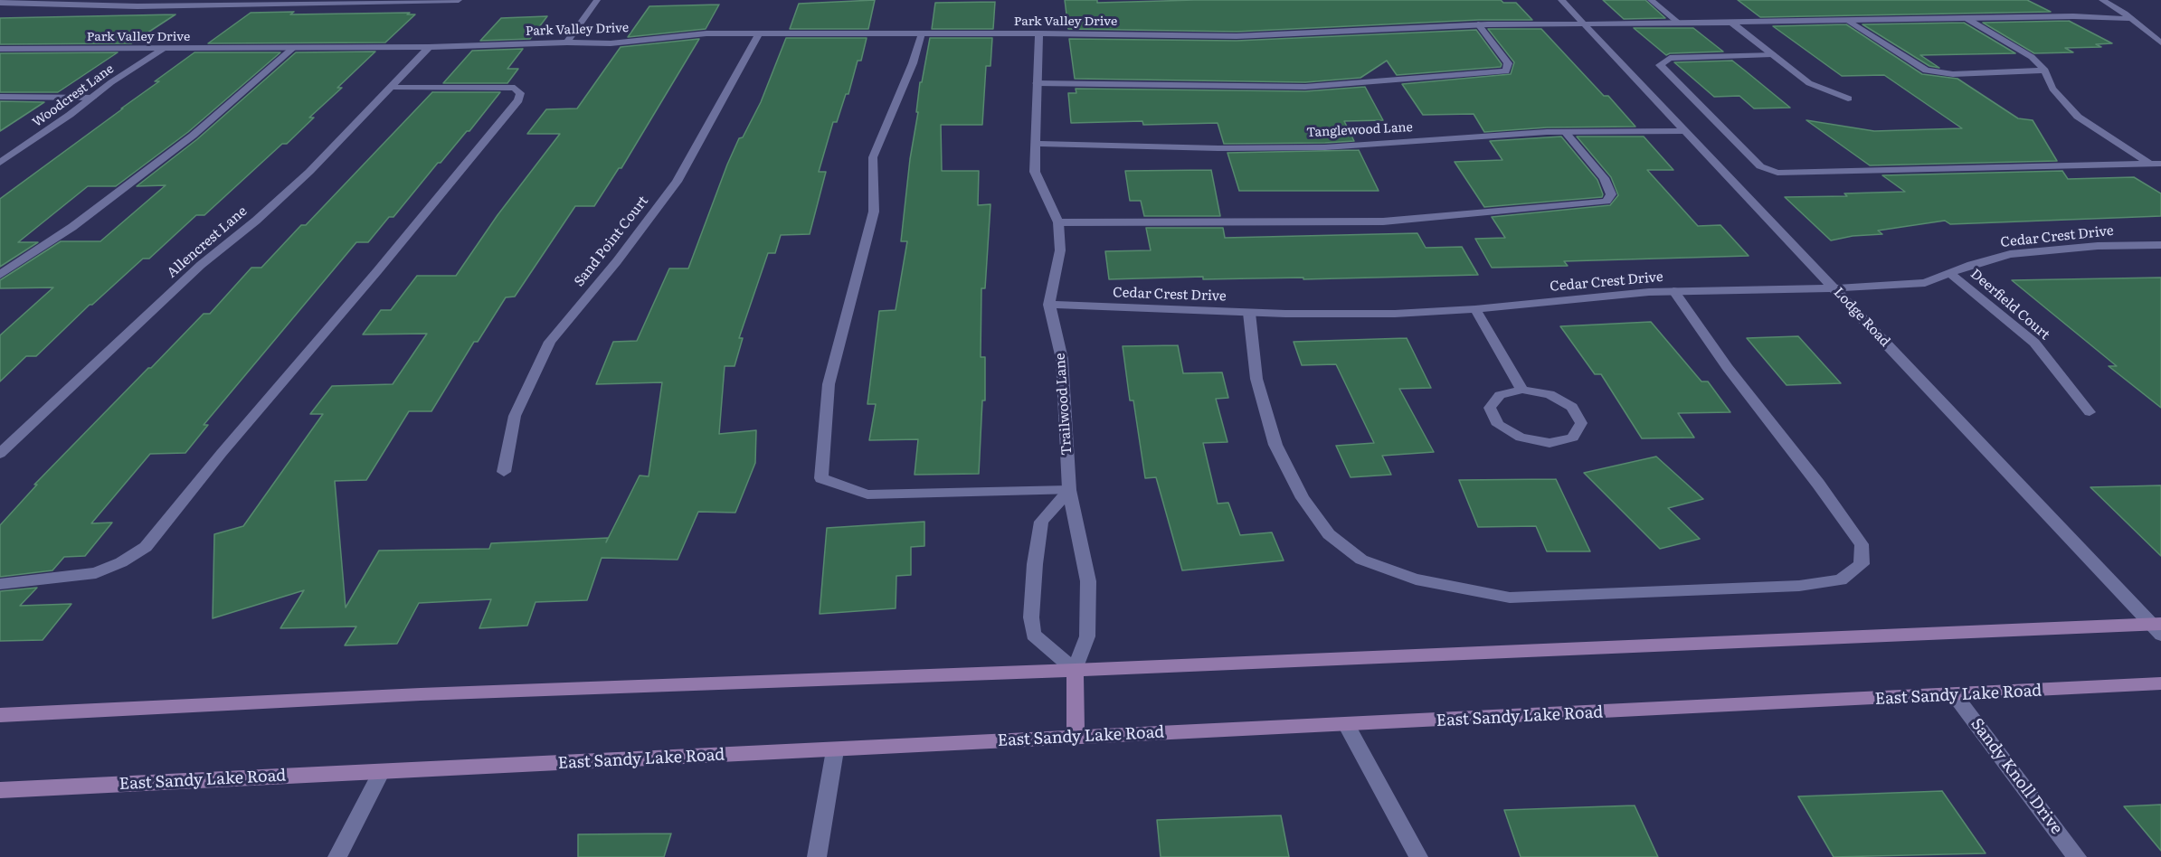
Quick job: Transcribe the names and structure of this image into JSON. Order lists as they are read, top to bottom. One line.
{"streets":{"main road":["East Sandy Lake Road"],"street":["Park Valley Drive","Woodcrest Lane","Tanglewood Lane","Cedar Crest Drive","Sand Point Court","Allencrest Lane","Deerfield Court","Lodge Road","Trailwood Lane","Sandy Knoll Drive"]},"crossings":[["Park Valley Drive","Woodcrest Lane"],["Park Valley Drive","Sand Point Court"],["Park Valley Drive","Allencrest Lane"],["Park Valley Drive","Lodge Road"],["Park Valley Drive","Trailwood Lane"],["Tanglewood Lane","Lodge Road"],["Tanglewood Lane","Trailwood Lane"],["Cedar Crest Drive","Deerfield Court"],["Cedar Crest Drive","Lodge Road"],["Cedar Crest Drive","Trailwood Lane"],["East Sandy Lake Road","Sandy Knoll Drive"]]}
